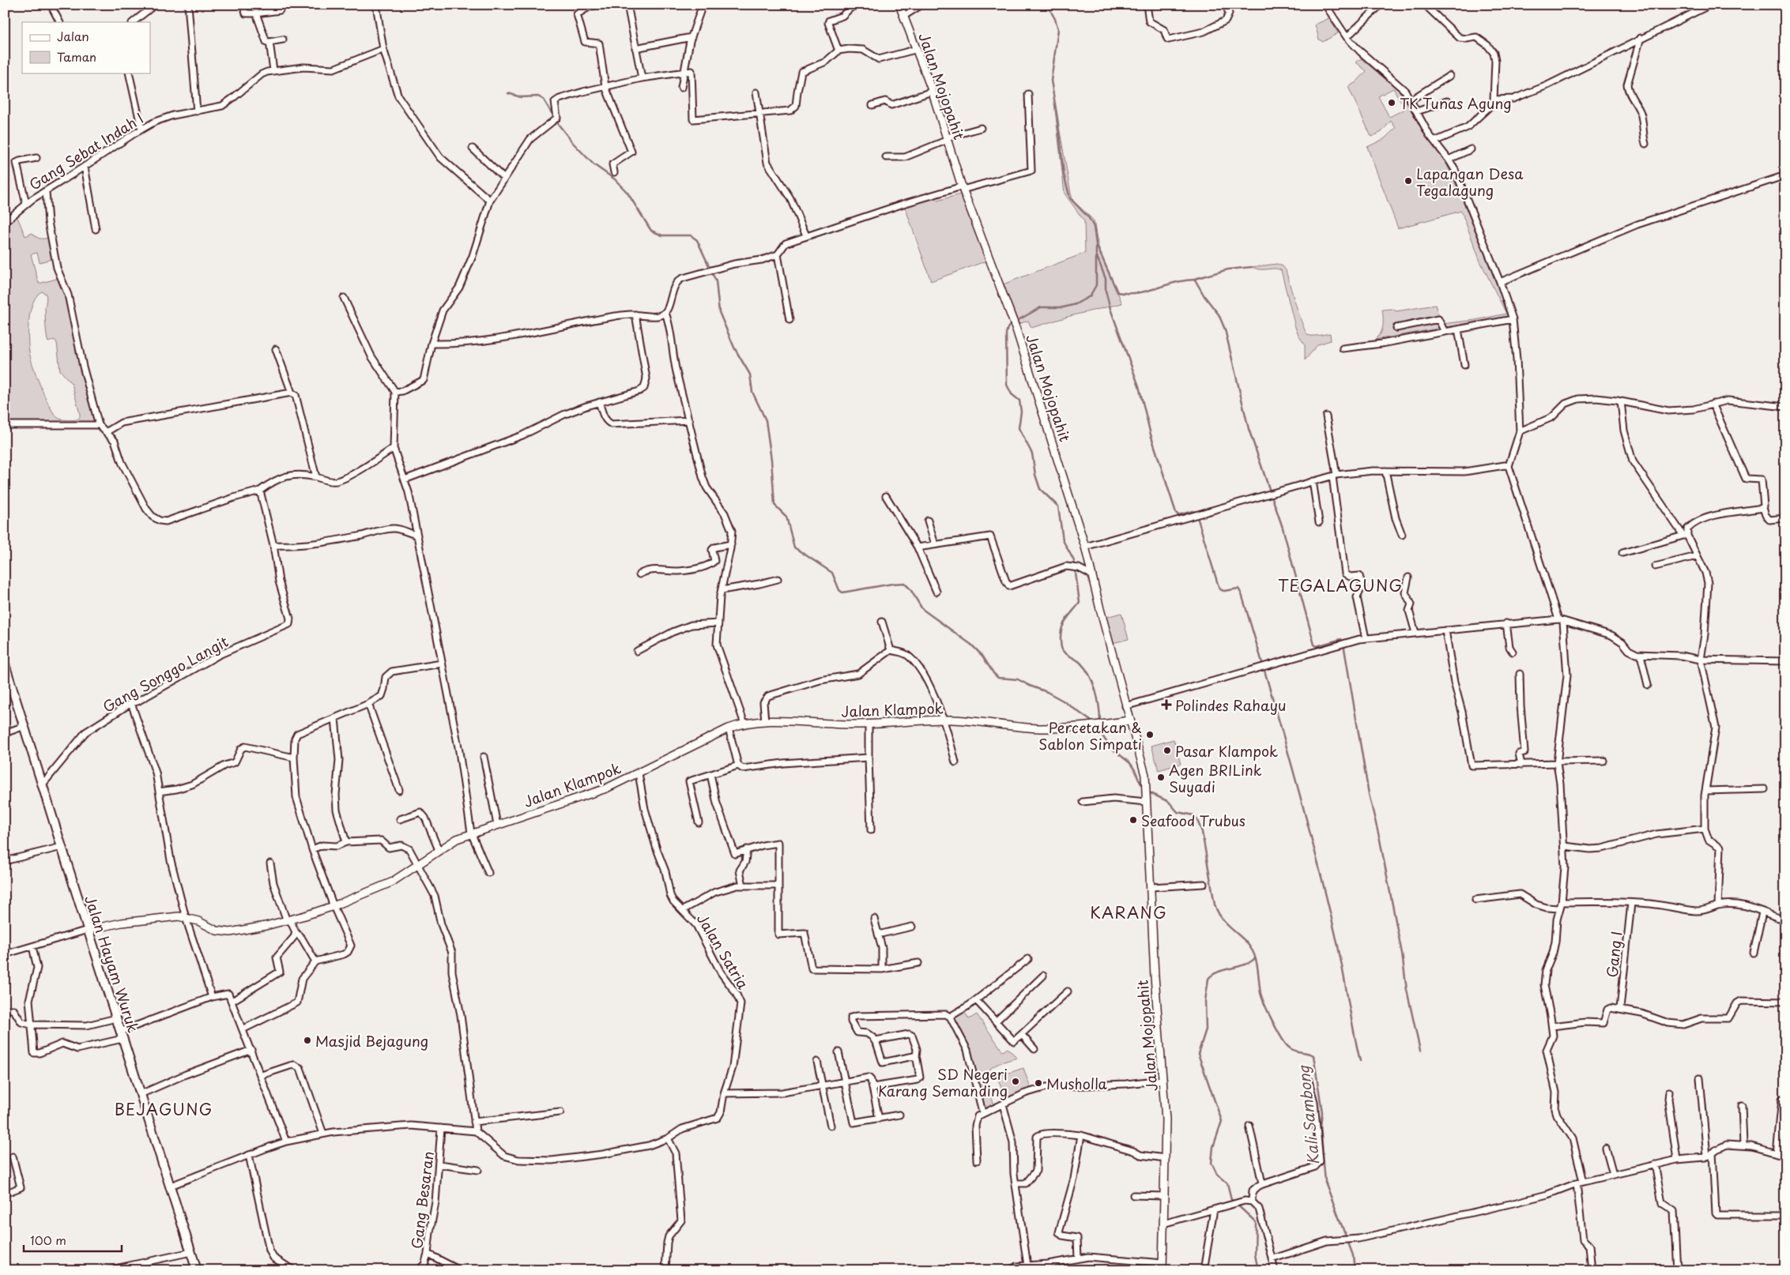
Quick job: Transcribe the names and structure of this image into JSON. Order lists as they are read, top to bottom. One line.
{"streets":{"main road":["Jalan Hayam Wuruk"],"street":["Jalan Mojopahit","Gang Sebat Indah I","Gang Songgo Langit","Jalan Klampok","Jalan Satria","Gang I","Gang Besaran"]},"crossings":[["Jalan Mojopahit","Jalan Klampok"],["Gang Songgo Langit","Jalan Hayam Wuruk"],["Jalan Klampok","Jalan Satria"],["Jalan Klampok","Jalan Hayam Wuruk"]],"districts":["TEGALAGUNG","KARANG","BEJAGUNG"],"water":["Kali Sambong"],"places":{"other":["TK Tunas Agung","Lapangan Desa Tegalagung","Percetakan & Sablon Simpati","Pasar Klampok","Agen BRILink Suyadi","Seafood Trubus","Masjid Bejagung","SD Negeri Karang Semanding","Musholla"],"health":["Polindes Rahayu"]},"legend":["Jalan","Taman"],"scale_bar":"100 m"}
